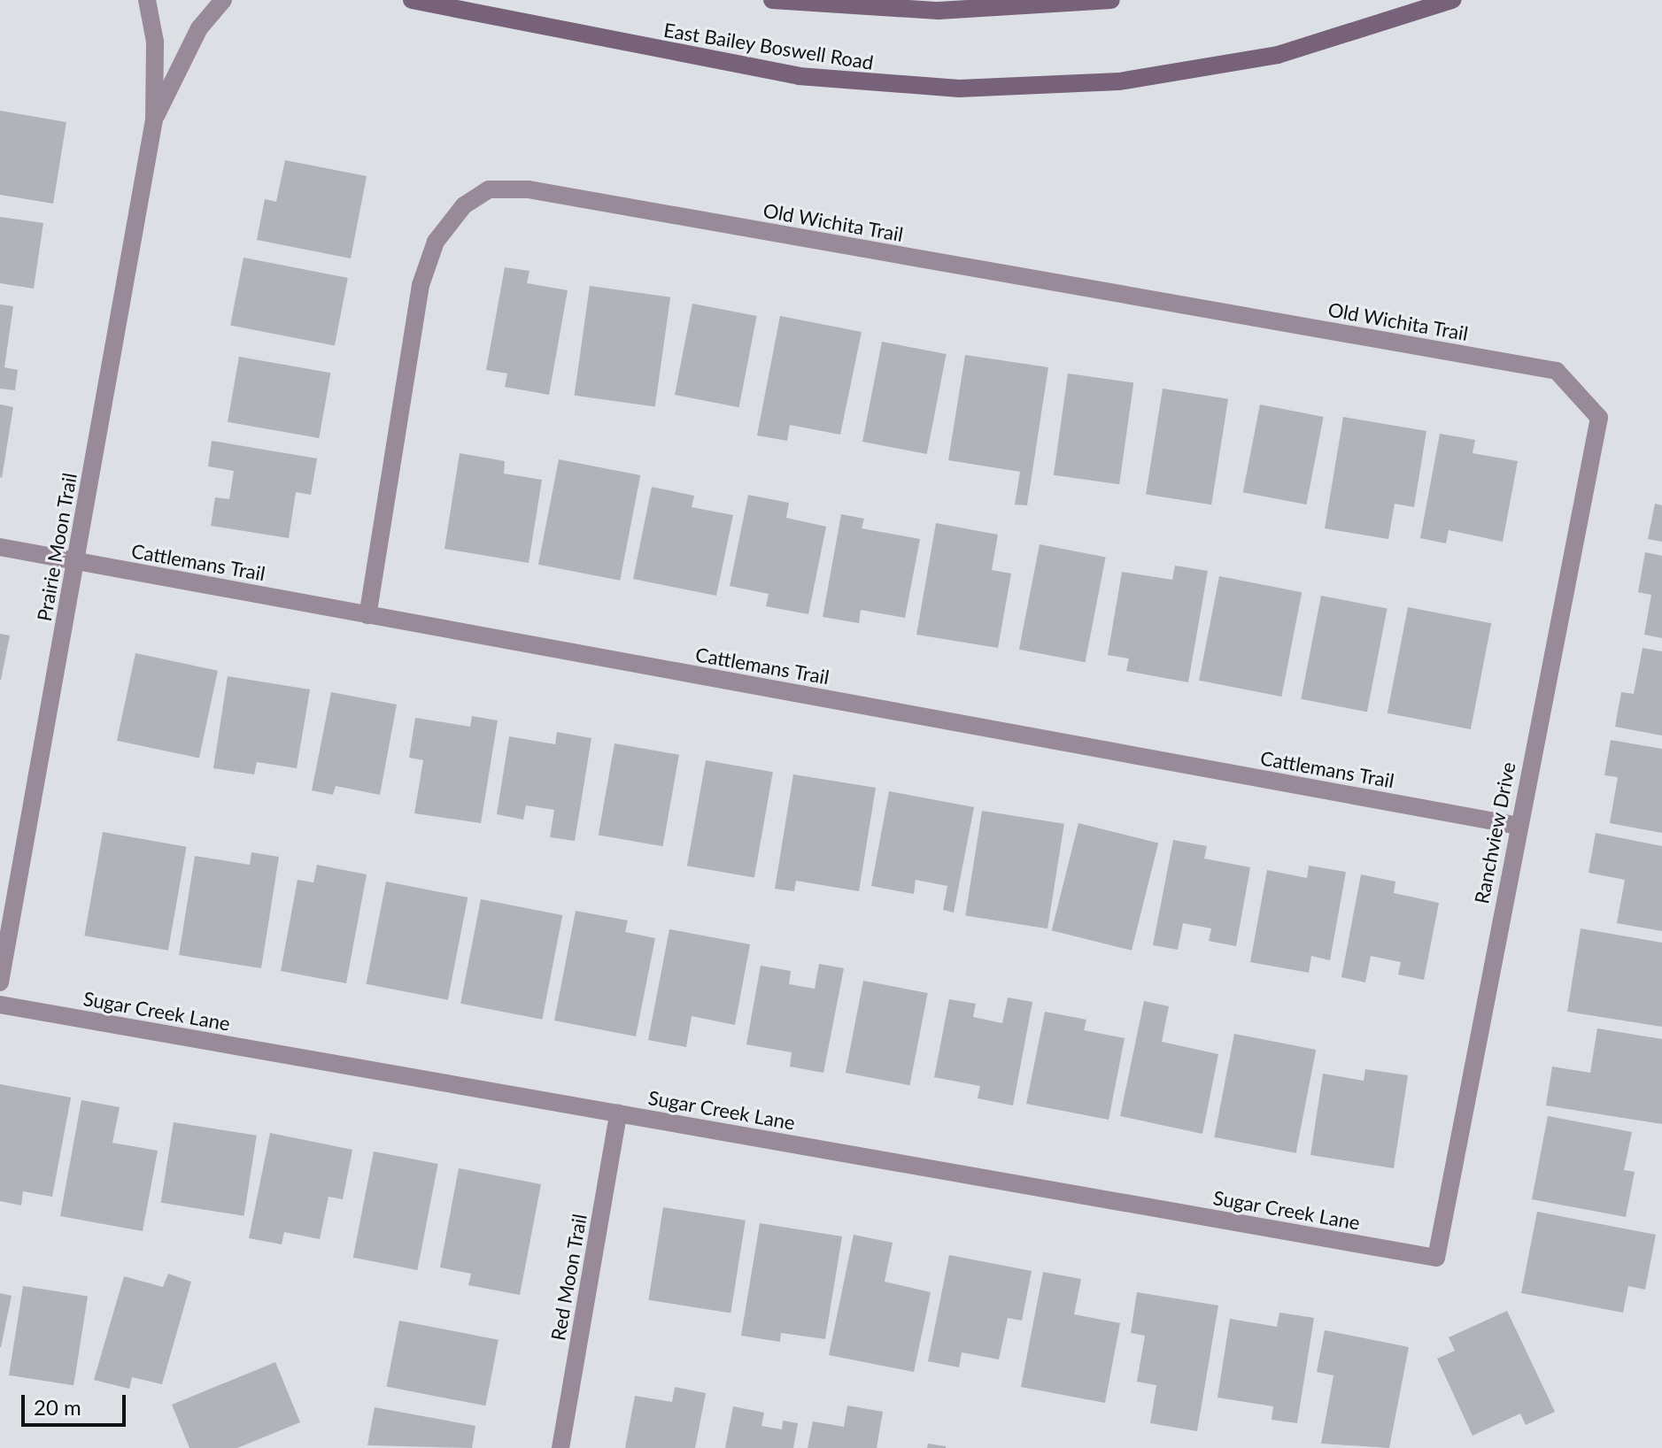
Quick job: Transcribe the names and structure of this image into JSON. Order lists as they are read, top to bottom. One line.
{"streets":{"main road":["East Bailey Boswell Road"],"street":["Old Wichita Trail","Prairie Moon Trail","Cattlemans Trail","Ranchview Drive","Sugar Creek Lane","Red Moon Trail"]},"crossings":[["Old Wichita Trail","Cattlemans Trail"],["Old Wichita Trail","Ranchview Drive"],["Prairie Moon Trail","Cattlemans Trail"],["Cattlemans Trail","Ranchview Drive"],["Ranchview Drive","Sugar Creek Lane"],["Sugar Creek Lane","Red Moon Trail"]],"scale_bar":"20 m"}
